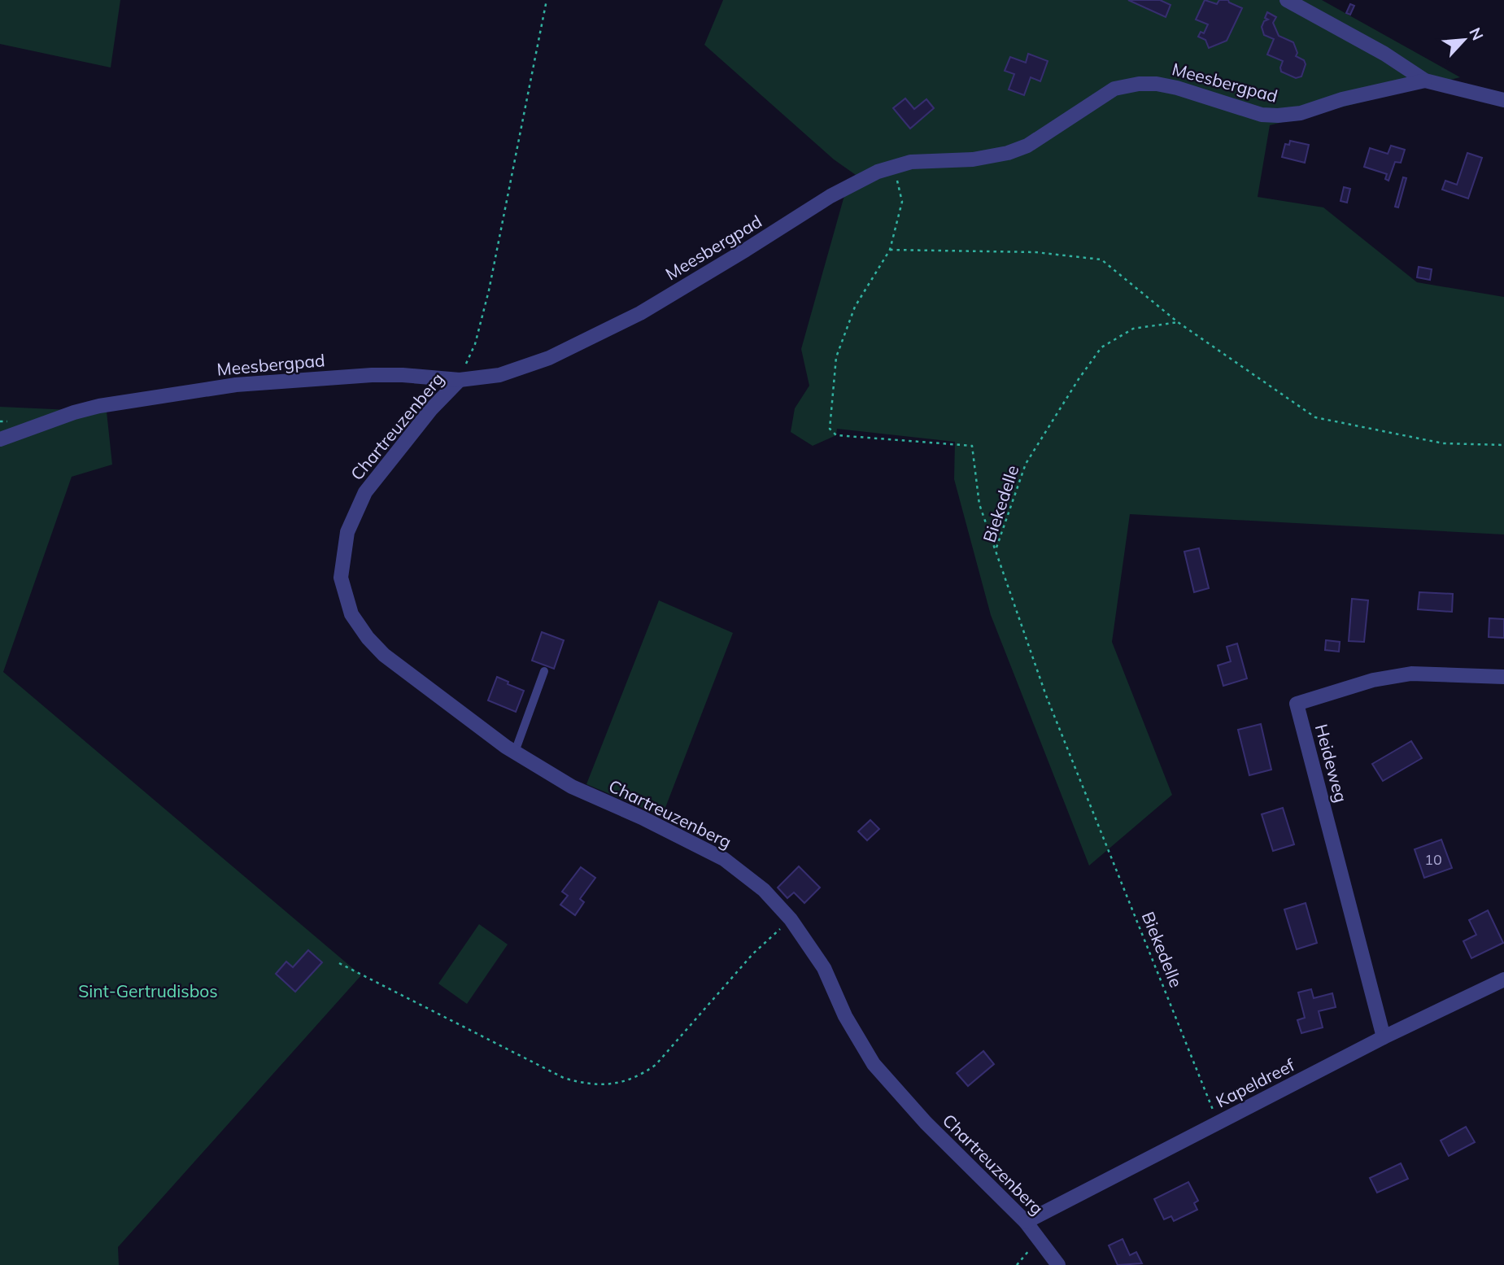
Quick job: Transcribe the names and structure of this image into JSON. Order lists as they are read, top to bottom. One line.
{"streets":{"street":["Meesbergpad","Chartreuzenberg","Heideweg","Kapeldreef"],"path":["Biekedelle"]},"crossings":[["Meesbergpad","Chartreuzenberg"],["Chartreuzenberg","Kapeldreef"],["Biekedelle","Kapeldreef"],["Heideweg","Kapeldreef"]],"parks":["Sint-Gertrudisbos"],"house_numbers":["10"],"north":"top right"}
